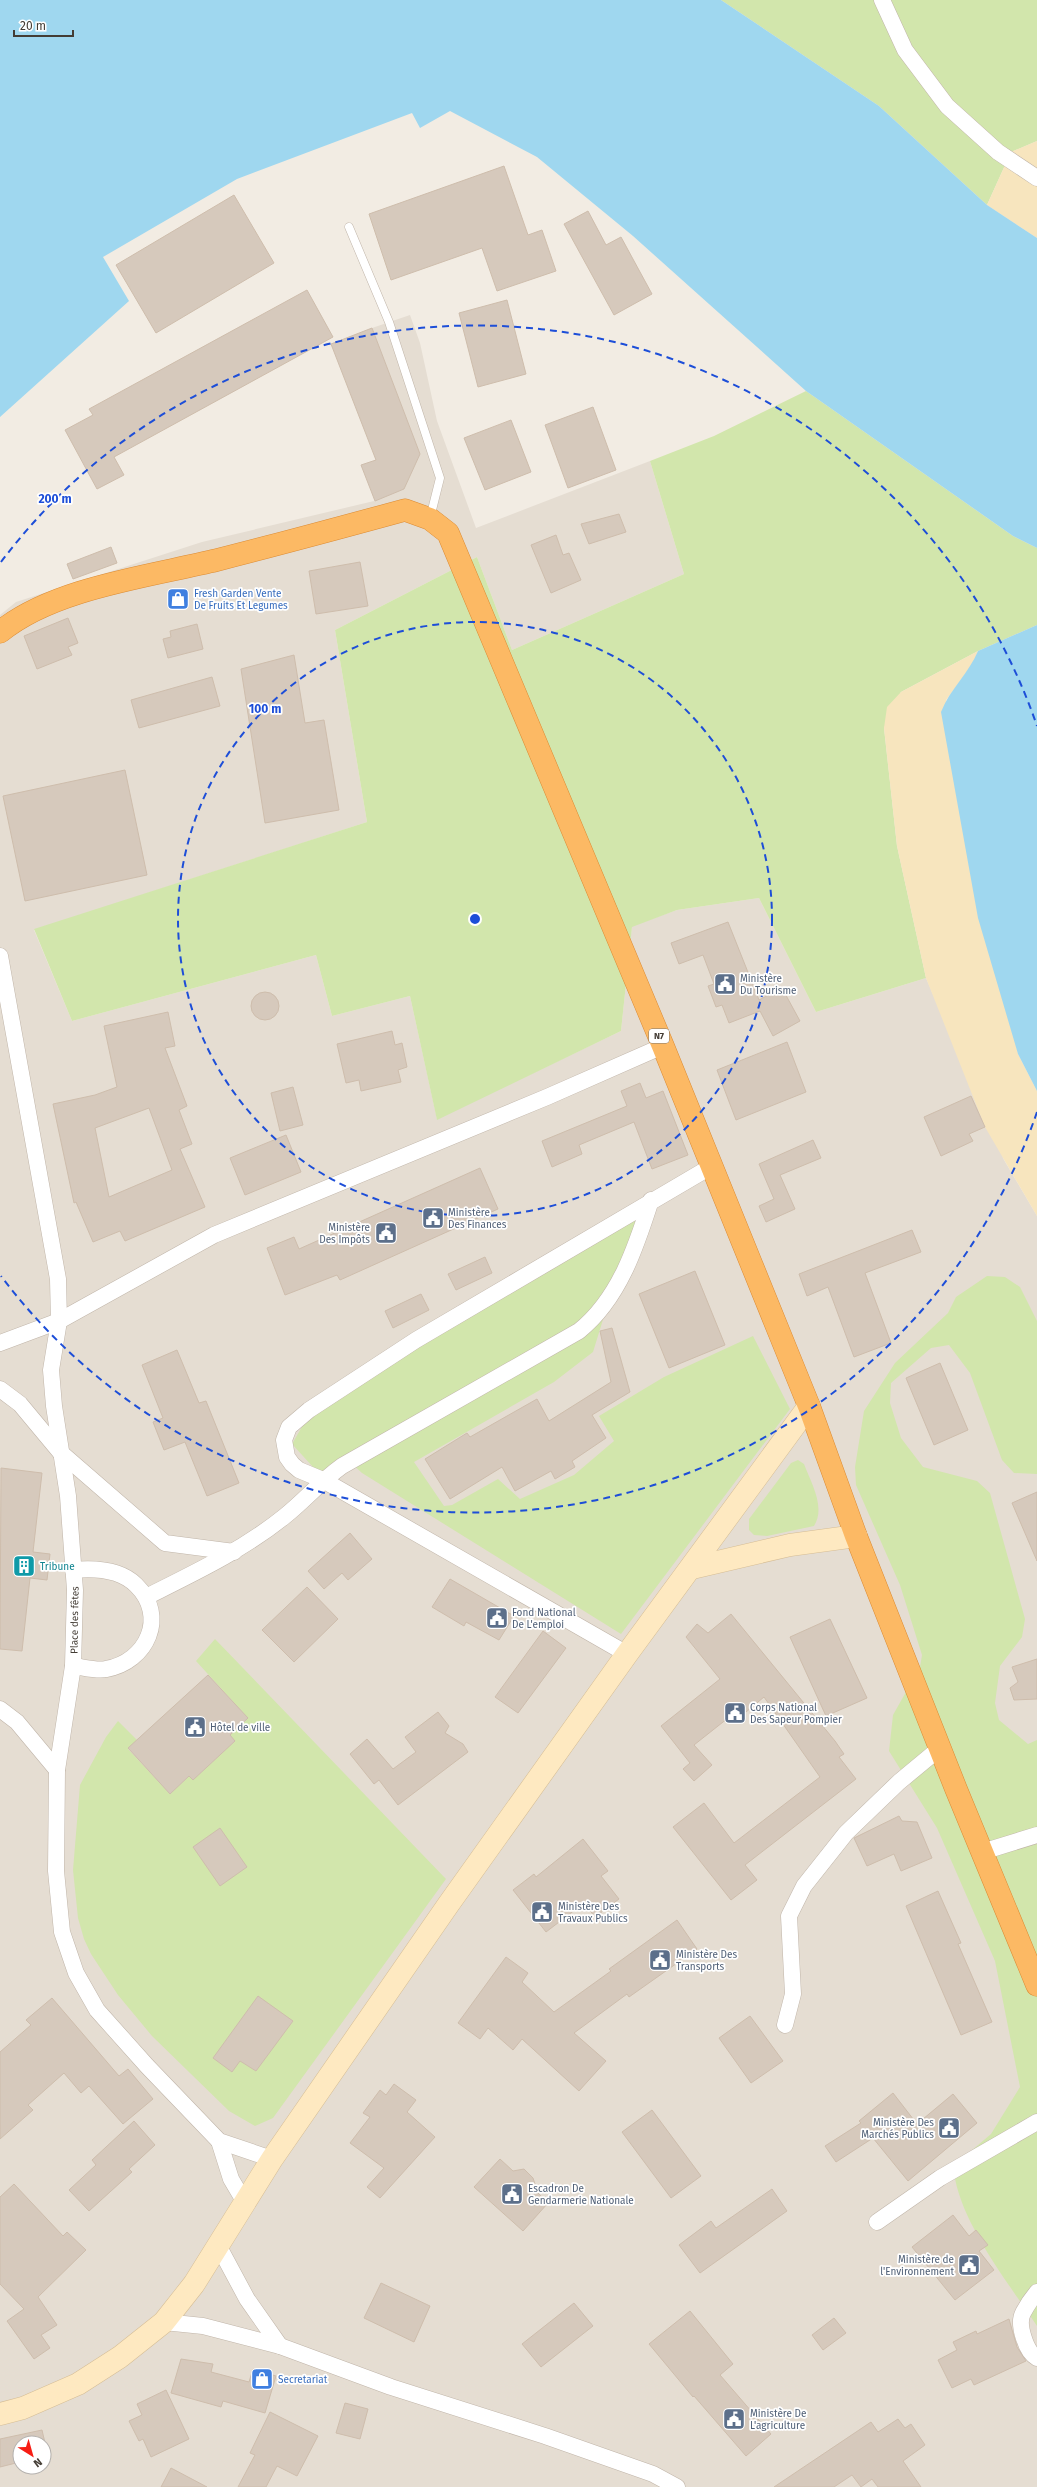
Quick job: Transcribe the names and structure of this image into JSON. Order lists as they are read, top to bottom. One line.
{"streets":{"highway":["N7"],"street":["Place des fêtes"]},"places":{"shop":["Fresh Garden Vente De Fruits Et Legumes","Secretariat"],"public building":["Ministère Du Tourisme","Ministère Des Finances","Ministère Des Impôts","Fond National De L'emploi","Corps National Des Sapeur Pompier","Hôtel de ville","Ministère Des Travaux Publics","Ministère Des Transports","Ministère Des Marchés Publics","Escadron De Gendarmerie Nationale","Ministère de l'Environnement","Ministère De L'agriculture"],"building":["Tribune"]},"scale_bar":"20 m","north":"bottom right","rings":["200 m","100 m"]}
